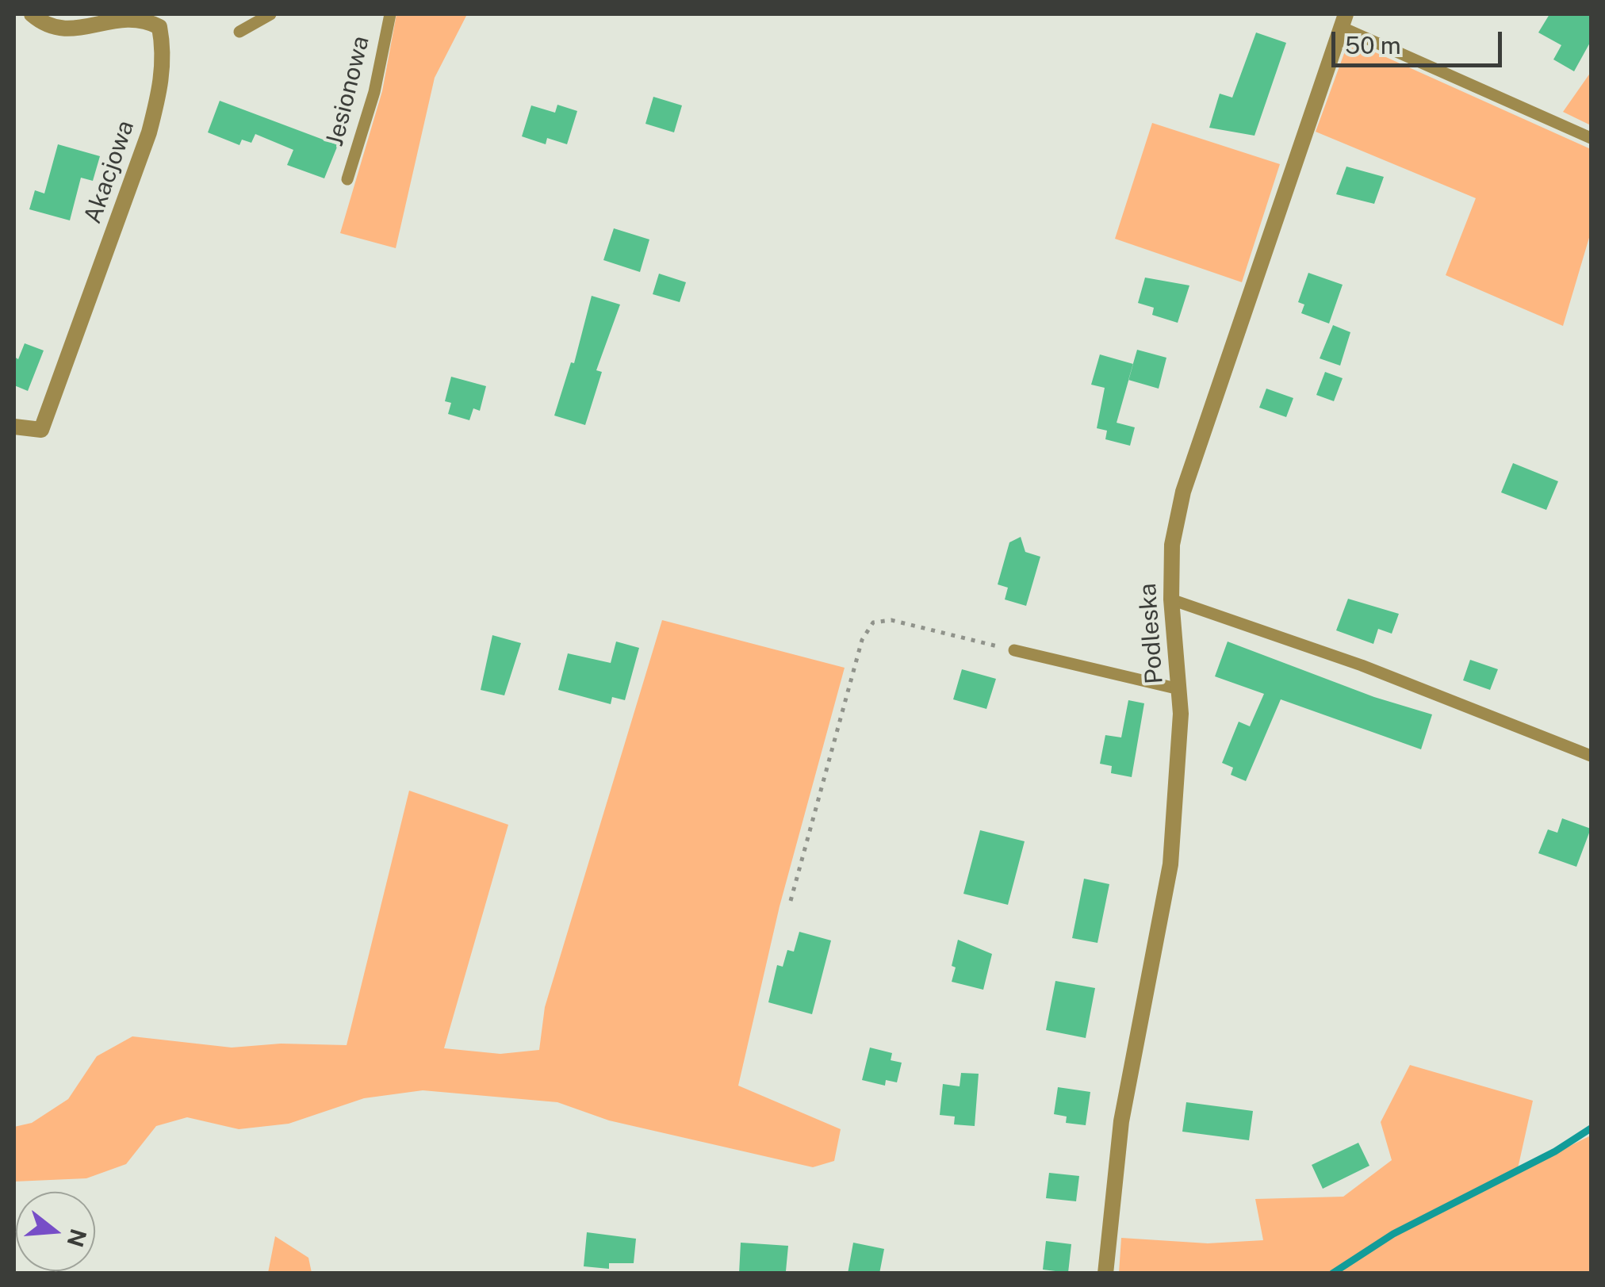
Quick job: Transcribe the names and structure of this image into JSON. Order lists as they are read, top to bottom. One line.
{"streets":{"street":["Akacjowa","Podleska"],"lane":["Jesionowa"]},"scale_bar":"50 m","north":"right"}
